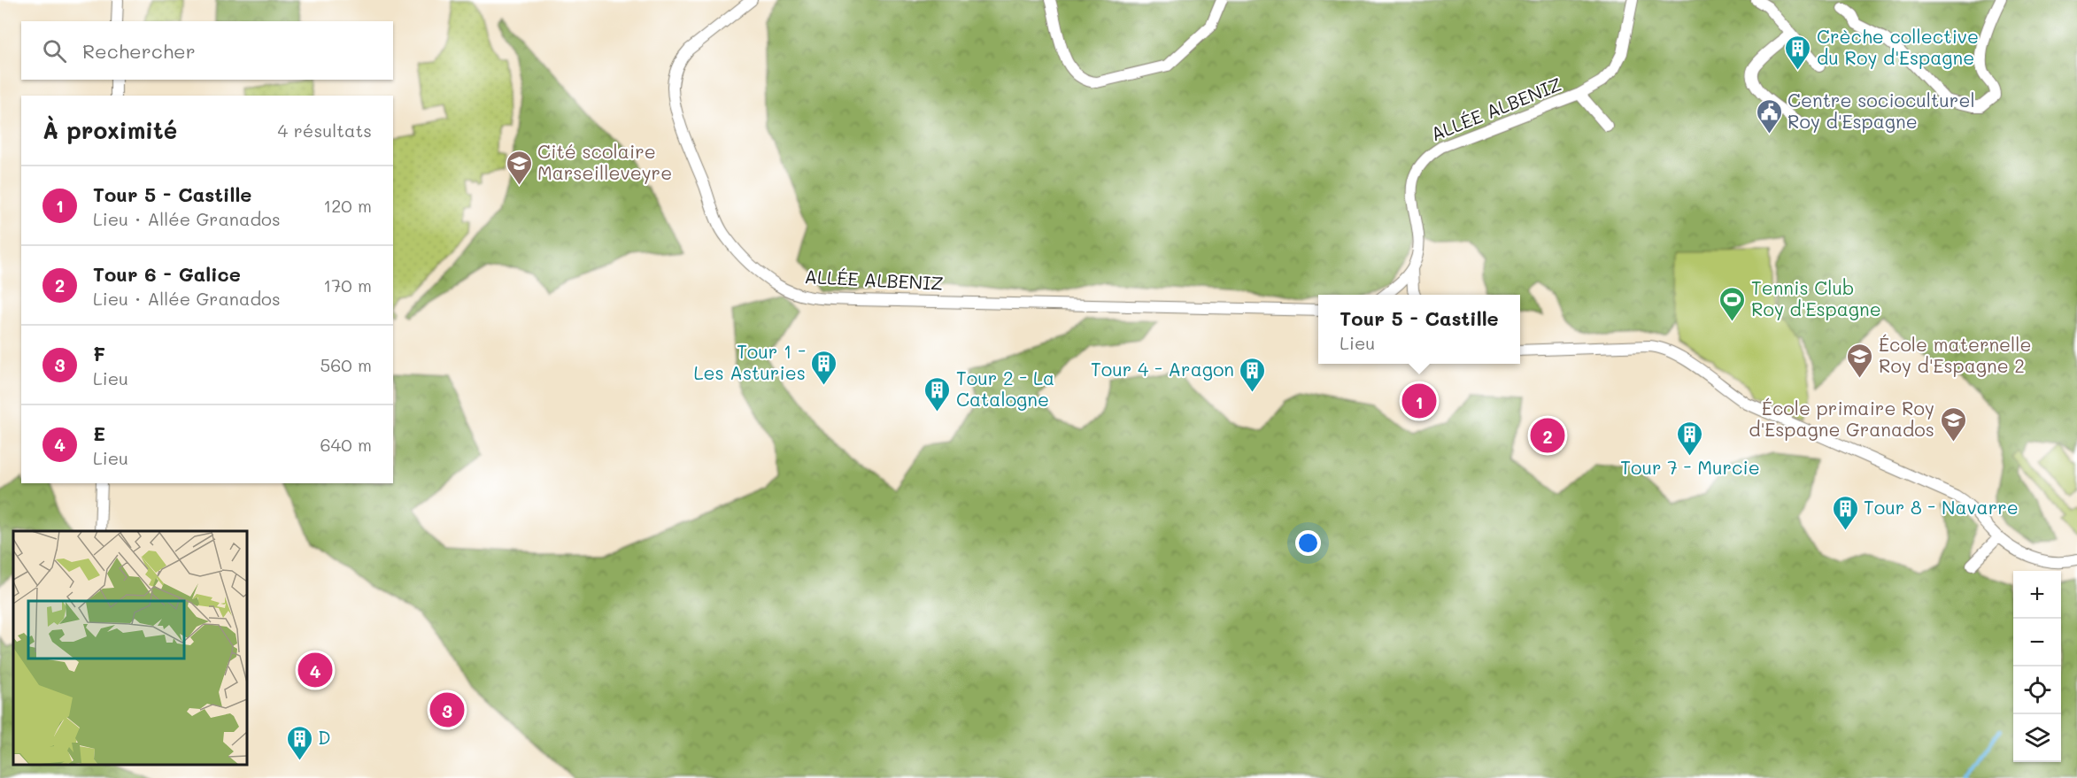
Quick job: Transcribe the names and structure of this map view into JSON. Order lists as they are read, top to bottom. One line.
{"streets":{"street":["ALLÉE ALBENIZ"]},"places":{"building":["Crèche collective du Roy d'Espagne","Tour 1 - Les Asturies","Tour 4 - Aragon","Tour 2 - La Catalogne","Tour 7 - Murcie","Tour 8 - Navarre","D"],"public building":["Centre socioculturel Roy d'Espagne"],"school or university":["Cité scolaire Marseilleveyre","École maternelle Roy d'Espagne 2","École primaire Roy d'Espagne Granados"],"sports":["Tennis Club Roy d'Espagne"]},"page":{"search":"Rechercher","heading":["À proximité","4 résultats"],"list":[{"mark":"1","name":"Tour 5 - Castille","note":"Lieu · Allée Granados","value":"120 m"},{"mark":"2","name":"Tour 6 - Galice","note":"Lieu · Allée Granados","value":"170 m"},{"mark":"3","name":"F","note":"Lieu","value":"560 m"},{"mark":"4","name":"E","note":"Lieu","value":"640 m"}],"popup":["Tour 5 - Castille","Lieu"],"pins":["1","2","4","3"],"map_buttons":["+","−"]}}
